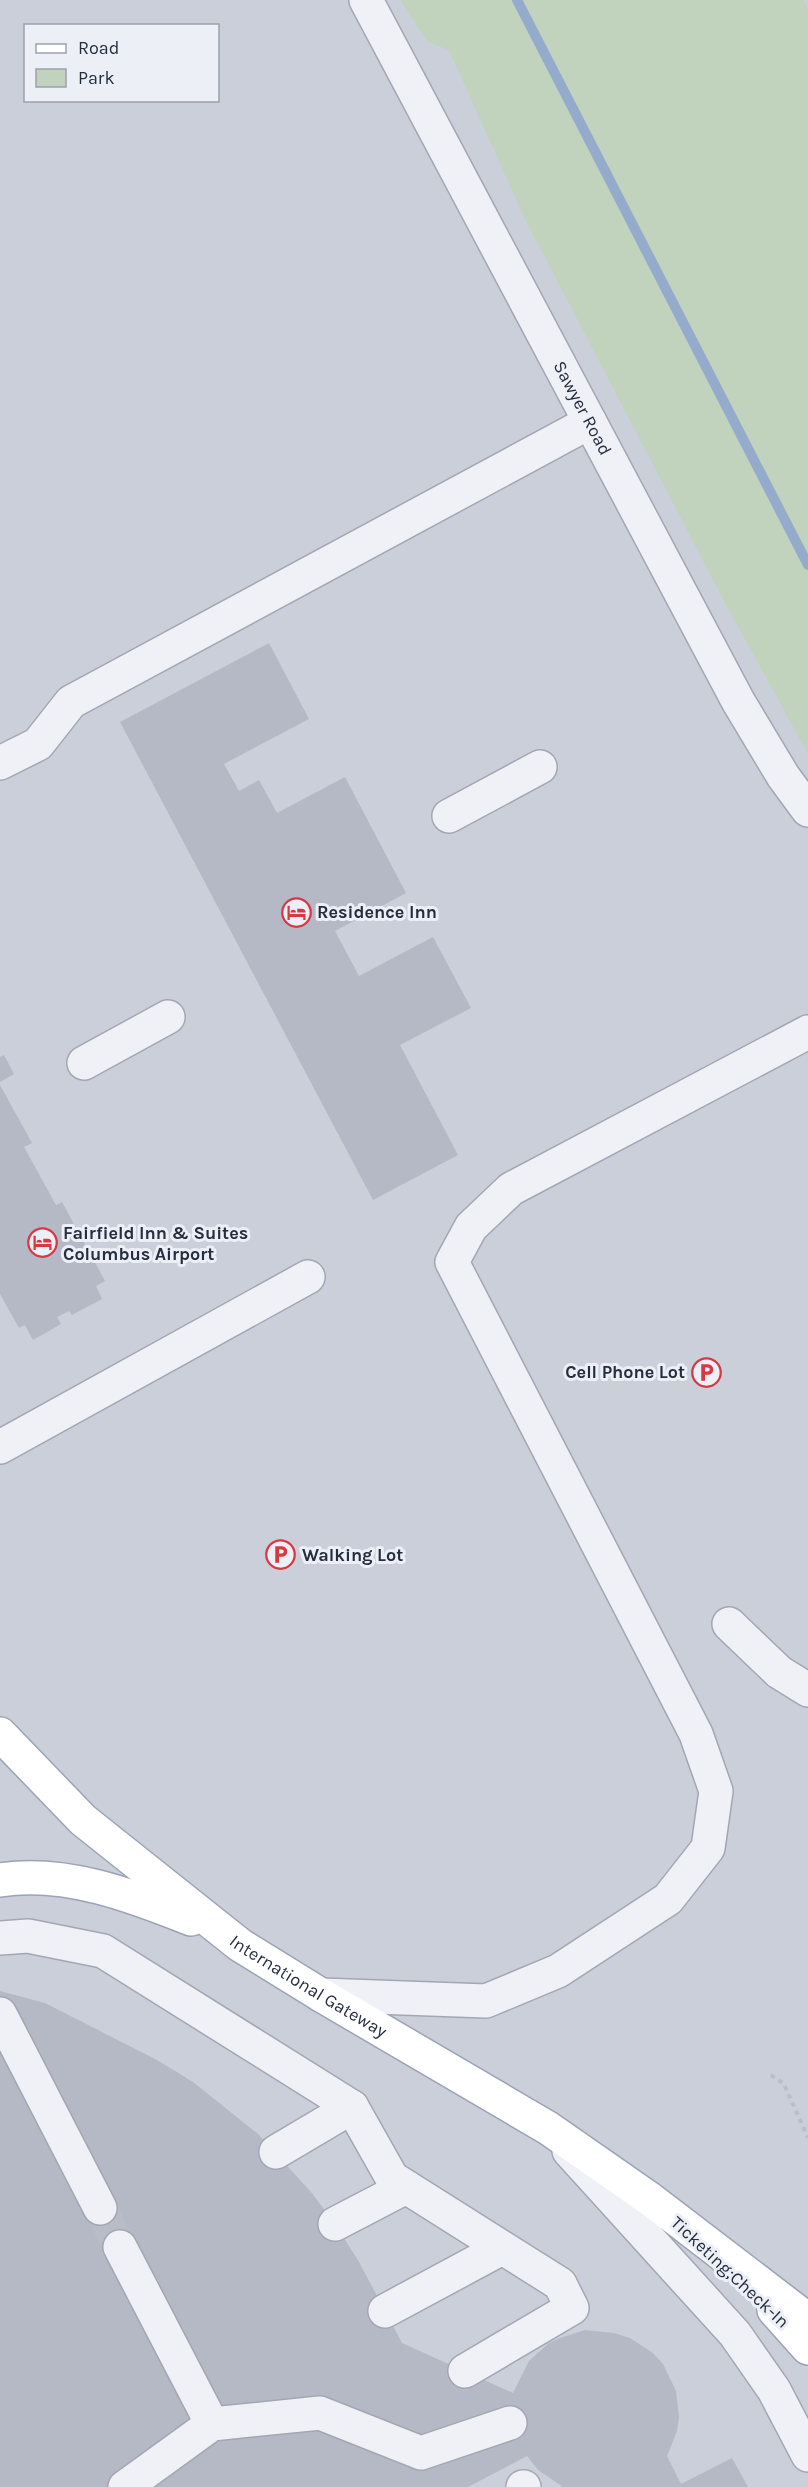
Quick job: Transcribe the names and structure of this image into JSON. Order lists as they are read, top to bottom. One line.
{"streets":{"main road":["International Gateway","Ticketing;Check-In"],"street":["Sawyer Road"]},"crossings":[["International Gateway","Ticketing;Check-In"]],"places":{"hotel":["Residence Inn","Fairfield Inn & Suites Columbus Airport"],"parking":["Cell Phone Lot","Walking Lot"]},"legend":["Road","Park"]}
